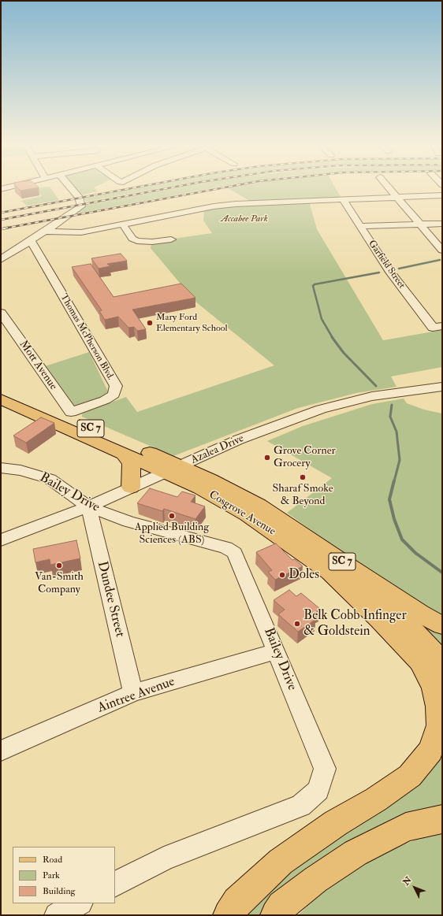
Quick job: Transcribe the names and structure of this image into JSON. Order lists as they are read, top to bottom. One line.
{"streets":{"main road":["SC 7","Cosgrove Avenue"],"street":["Garfield Street","Thomas McPherson Blvd.","Mott Avenue","Azalea Drive","Bailey Drive","Dundee Street","Aintree Avenue"]},"crossings":[["Thomas McPherson Blvd.","Mott Avenue"],["Thomas McPherson Blvd.","Cosgrove Avenue"],["Mott Avenue","Cosgrove Avenue"],["Azalea Drive","Bailey Drive"],["Azalea Drive","Cosgrove Avenue"],["Azalea Drive","Dundee Street"],["Bailey Drive","Dundee Street"],["Bailey Drive","Aintree Avenue"],["Dundee Street","Aintree Avenue"]],"parks":["Accabee Park"],"places":["Mary Ford Elementary School","Grove Corner Grocery","Sharaf Smoke & Beyond","Applied Building Sciences (ABS)","Van-Smith Company","Doles","Belk Cobb Infinger & Goldstein"],"legend":["Road","Park","Building"],"north":"top left"}
